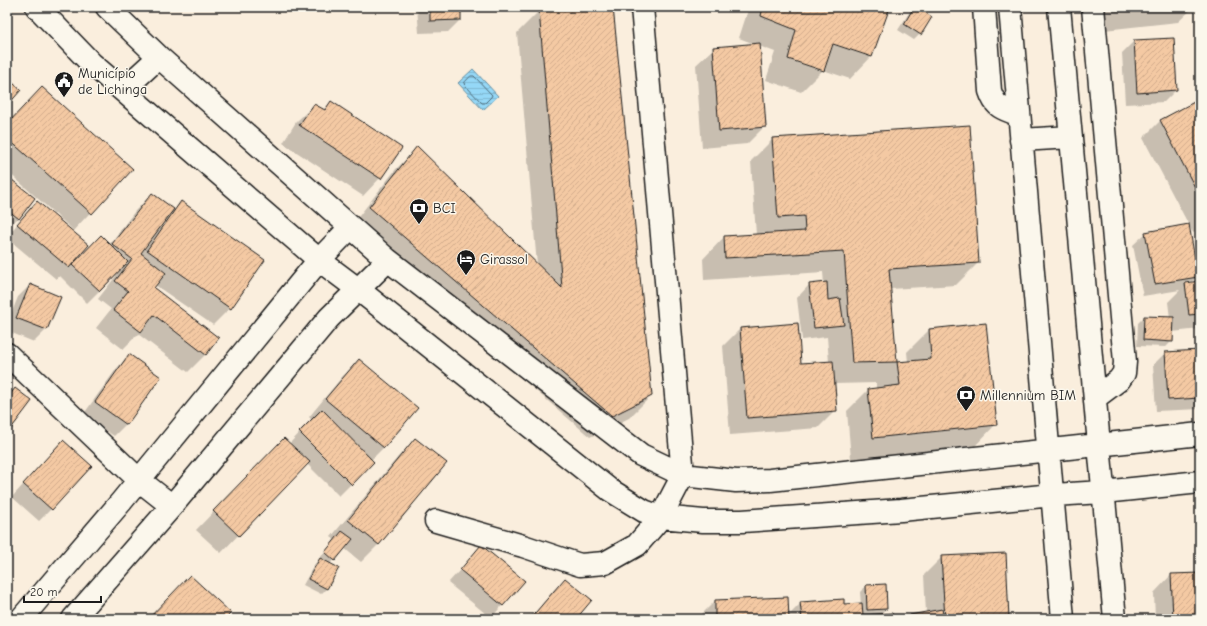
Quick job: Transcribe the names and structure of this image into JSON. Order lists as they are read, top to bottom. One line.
{"places":{"public building":["Município de Lichinga"],"bank":["BCI","Millennium BIM"],"hotel":["Girassol"]},"scale_bar":"20 m"}
